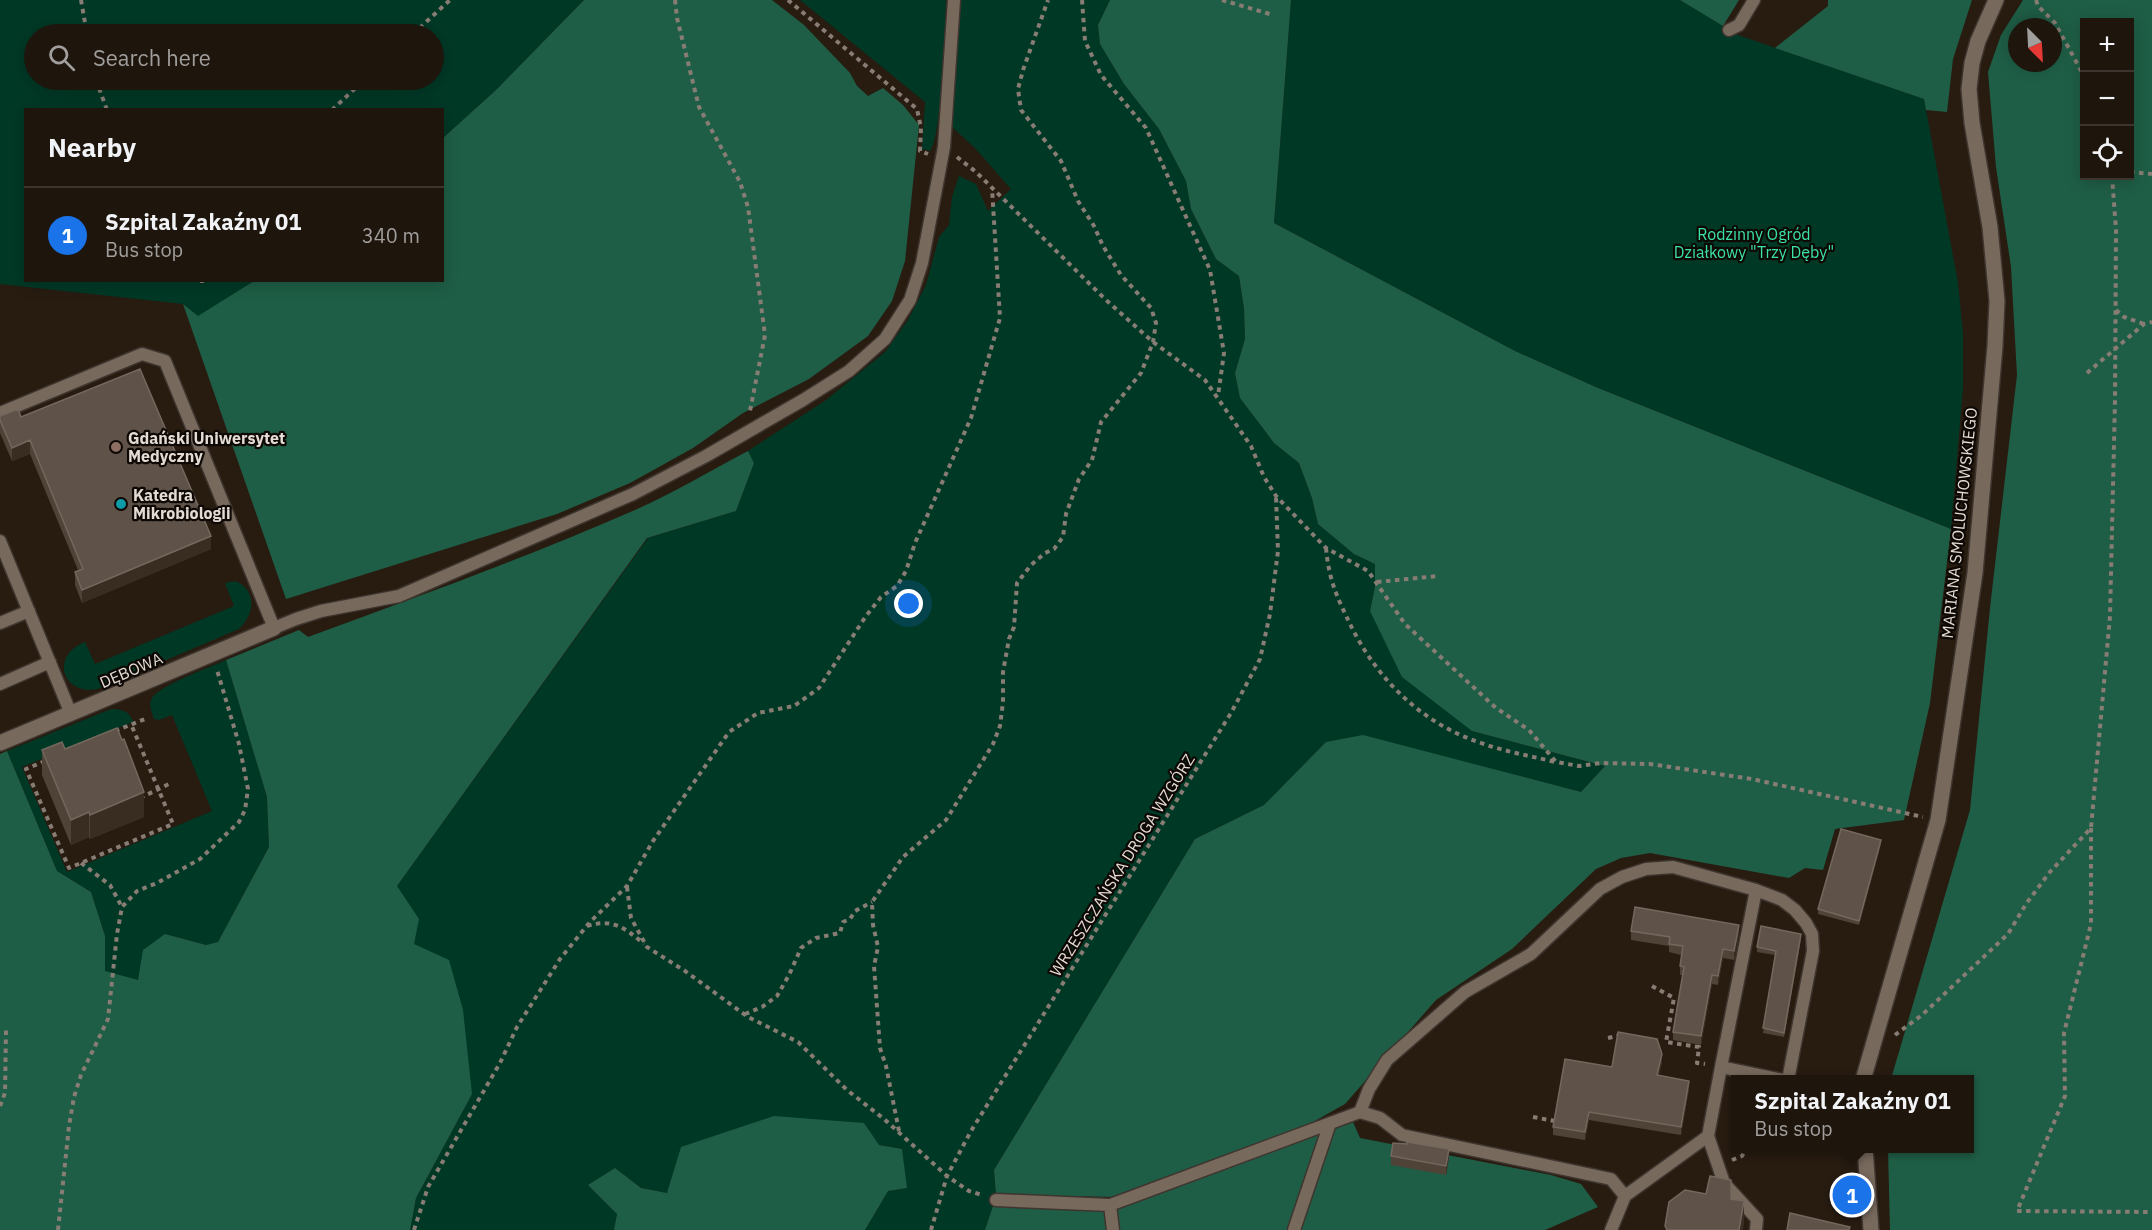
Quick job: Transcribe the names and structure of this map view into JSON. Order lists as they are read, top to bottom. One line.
{"streets":{"street":["MARIANA SMOLUCHOWSKIEGO","DĘBOWA"],"path":["WRZESZCZAŃSKA DROGA WZGÓRZ"]},"parks":["Rodzinny Ogród Działkowy \"Trzy Dęby\""],"places":["Gdański Uniwersytet Medyczny","Katedra Mikrobiologii"],"north":"bottom right","page":{"map_buttons":["+","−"],"search":"Search here","heading":"Nearby","list":[{"mark":"1","name":"Szpital Zakaźny 01","note":"Bus stop","value":"340 m"}],"popup":["Szpital Zakaźny 01","Bus stop"],"pins":"1"}}
